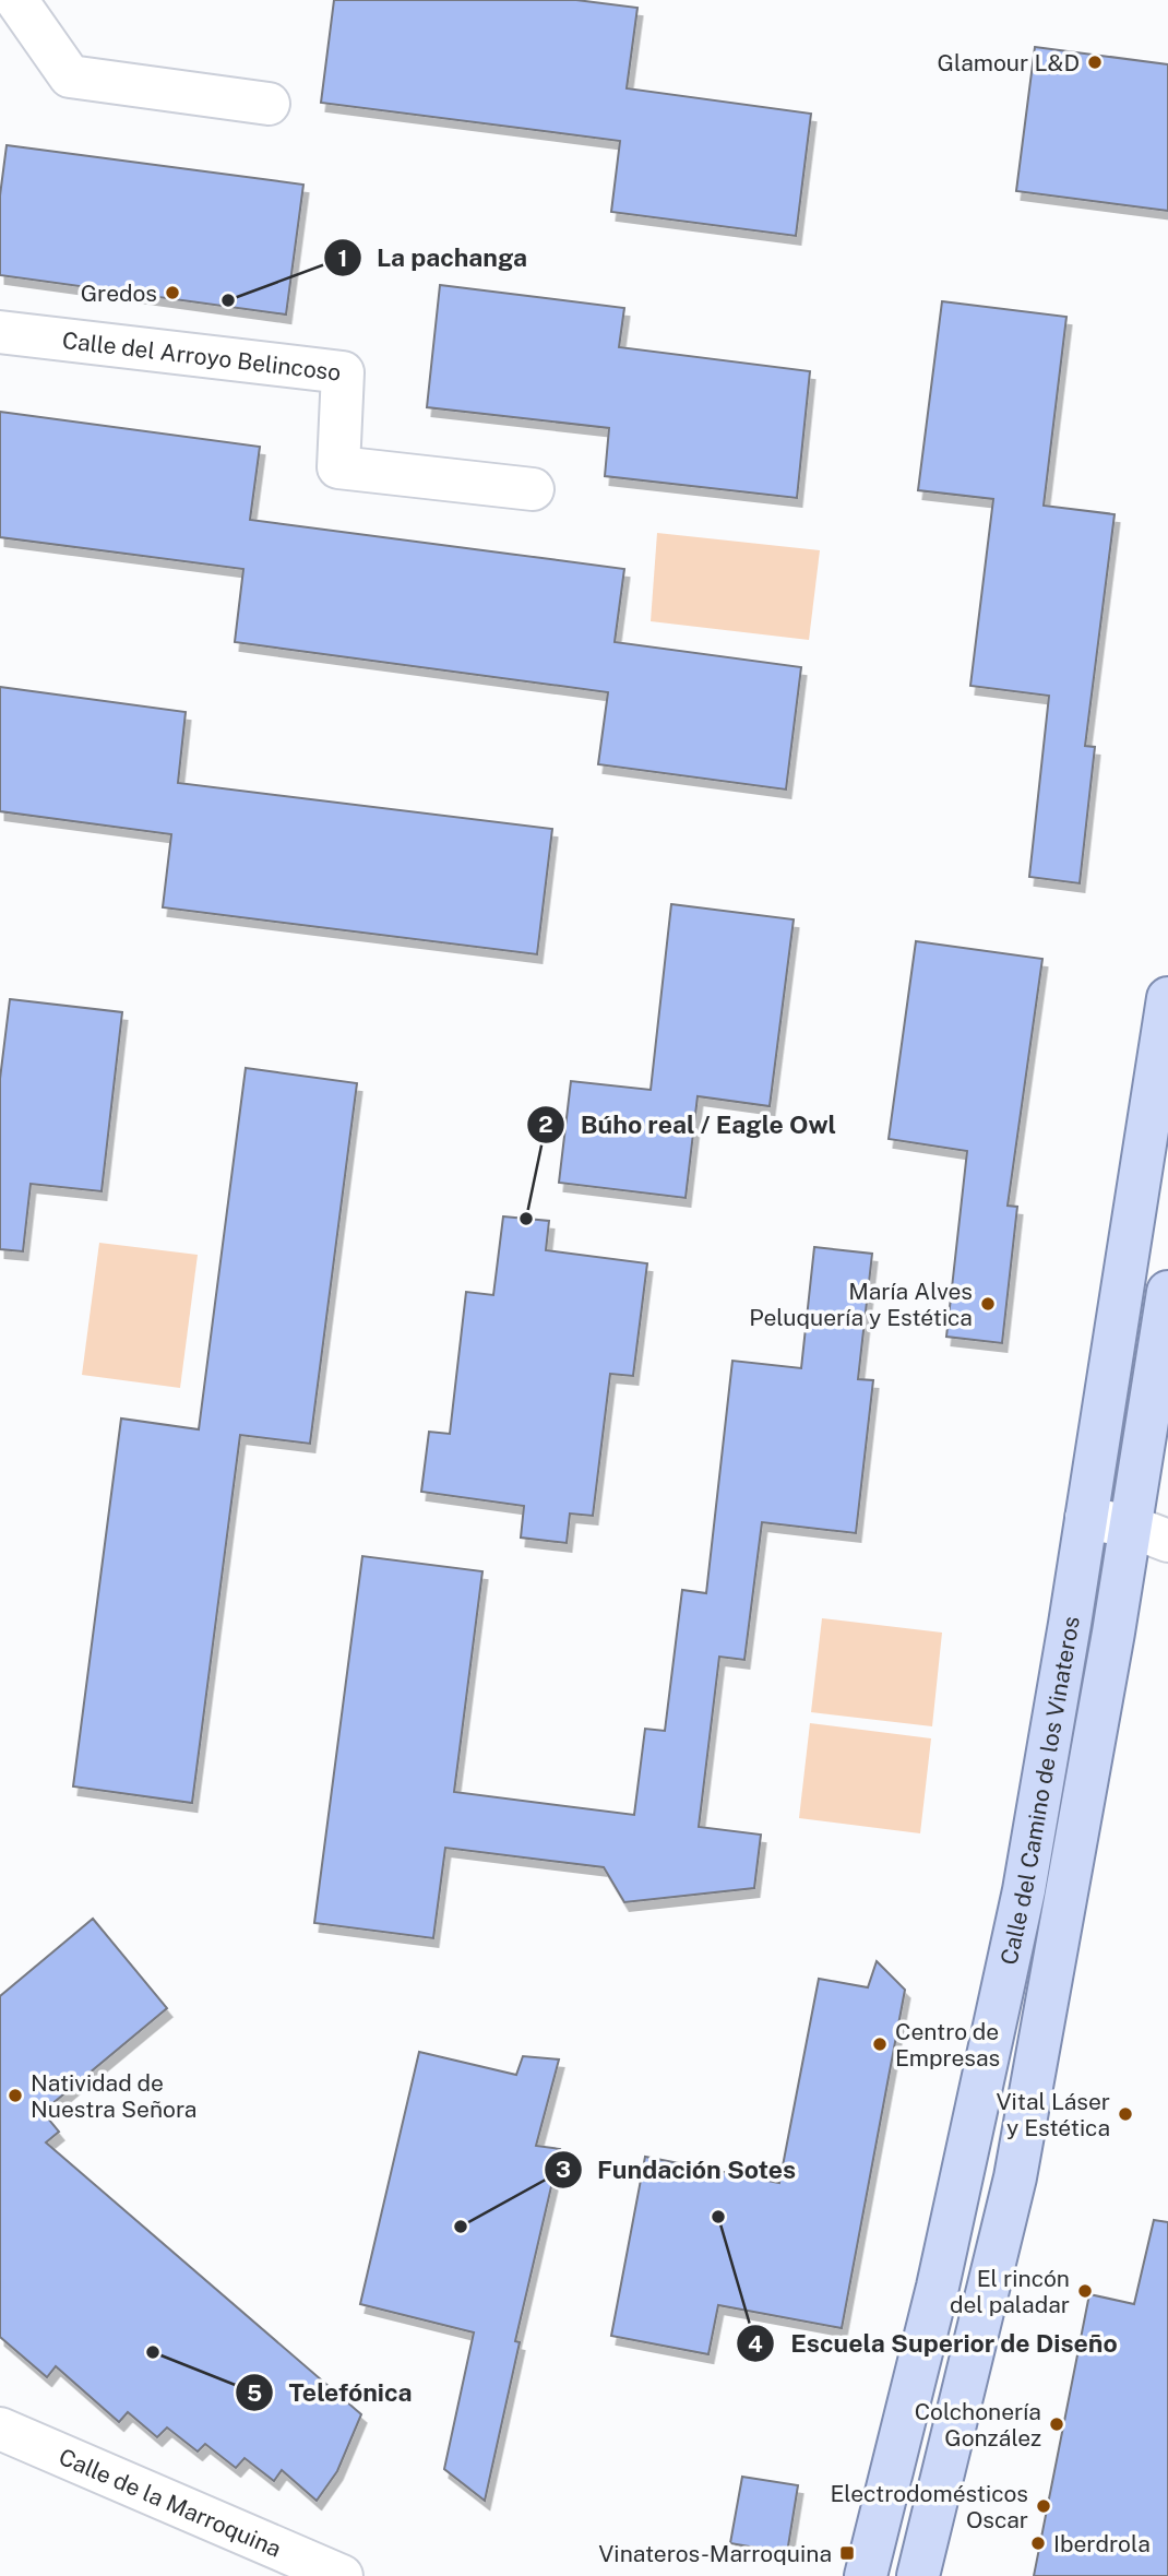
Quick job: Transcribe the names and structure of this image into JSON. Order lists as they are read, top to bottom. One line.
{"streets":{"main road":["Calle del Camino de los Vinateros"],"street":["Calle del Arroyo Belincoso","Calle de la Marroquina"]},"places":{"other":["Glamour L&D","Gredos","La pachanga","Búho real / Eagle Owl","María Alves Peluquería y Estética","Centro de Empresas","Natividad de Nuestra Señora","Vital Láser y Estética","Escuela Superior de Diseño","Fundación Sotes","El rincón del paladar","Telefónica","Colchonería González","Electrodomésticos Oscar","Iberdrola"],"transit":["Vinateros-Marroquina"]}}
